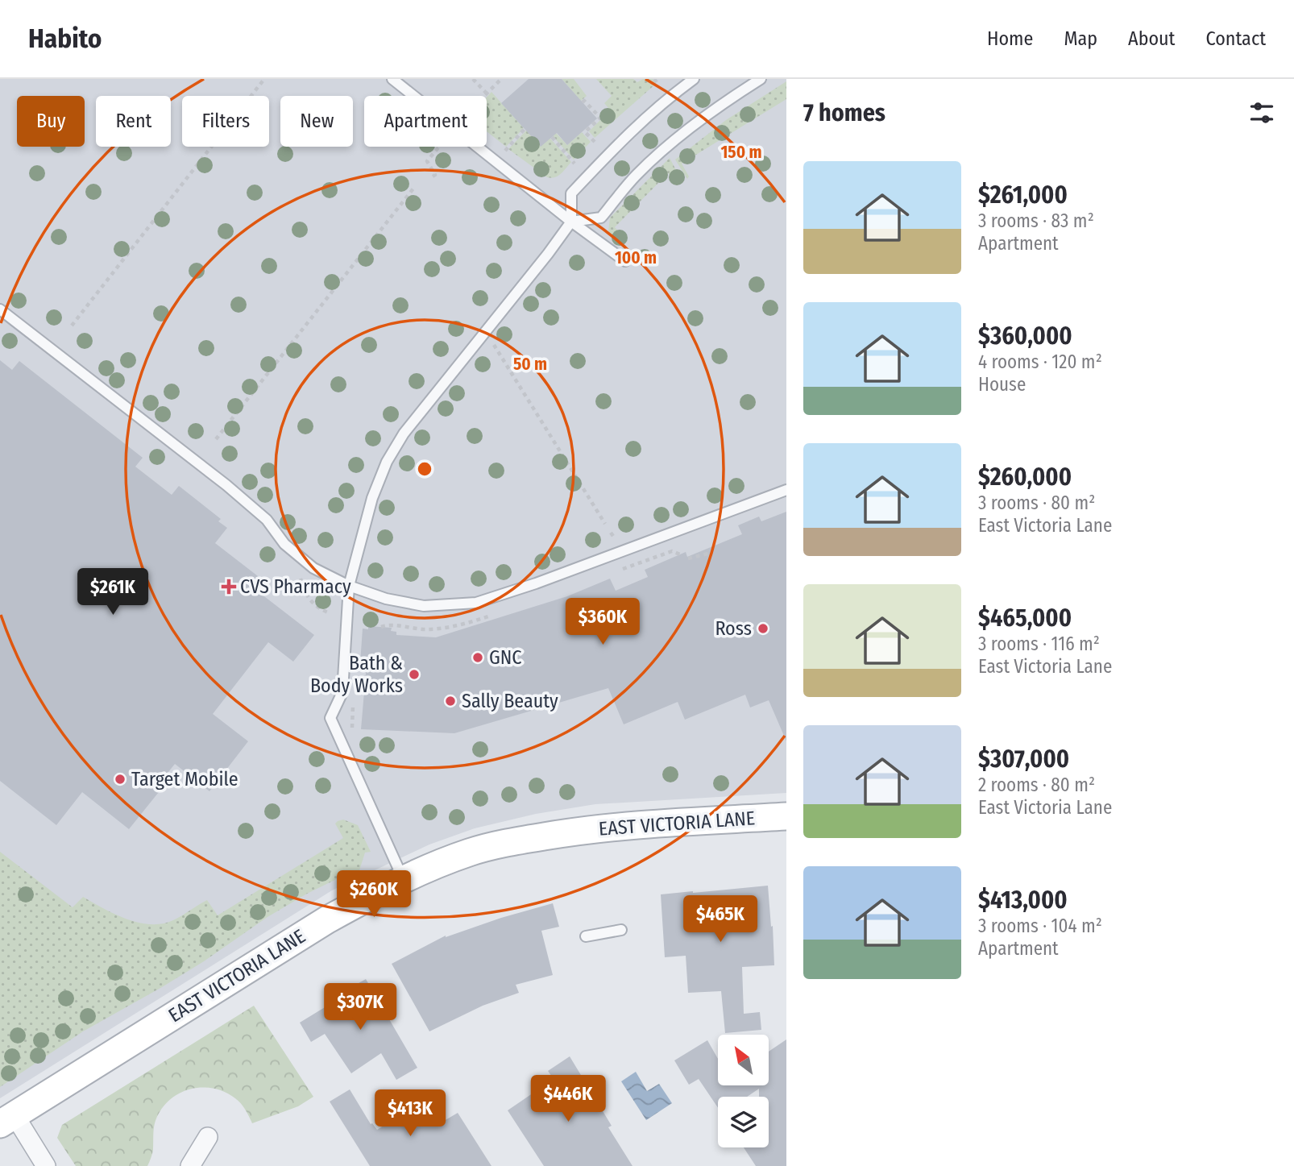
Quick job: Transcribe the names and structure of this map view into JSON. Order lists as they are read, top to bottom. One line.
{"streets":{"street":["EAST VICTORIA LANE"]},"places":{"health":["CVS Pharmacy"],"other":["Ross","GNC","Bath & Body Works","Sally Beauty","Target Mobile"]},"north":"top left","page":{"header":"Habito","nav":["Home","Map","About","Contact"],"heading":"7 homes","chip":["Buy","Rent","Filters","New","Apartment"],"list":[{"name":"$261,000","note":"3 rooms · 83 m² · Apartment"},{"name":"$360,000","note":"4 rooms · 120 m² · House"},{"name":"$260,000","note":"3 rooms · 80 m² · East Victoria Lane"},{"name":"$465,000","note":"3 rooms · 116 m² · East Victoria Lane"},{"name":"$307,000","note":"2 rooms · 80 m² · East Victoria Lane"},{"name":"$413,000","note":"3 rooms · 104 m² · Apartment"}],"price":["$261K","$360K","$260K","$465K","$307K","$446K","$413K"]},"rings":["150 m","100 m","50 m"]}
